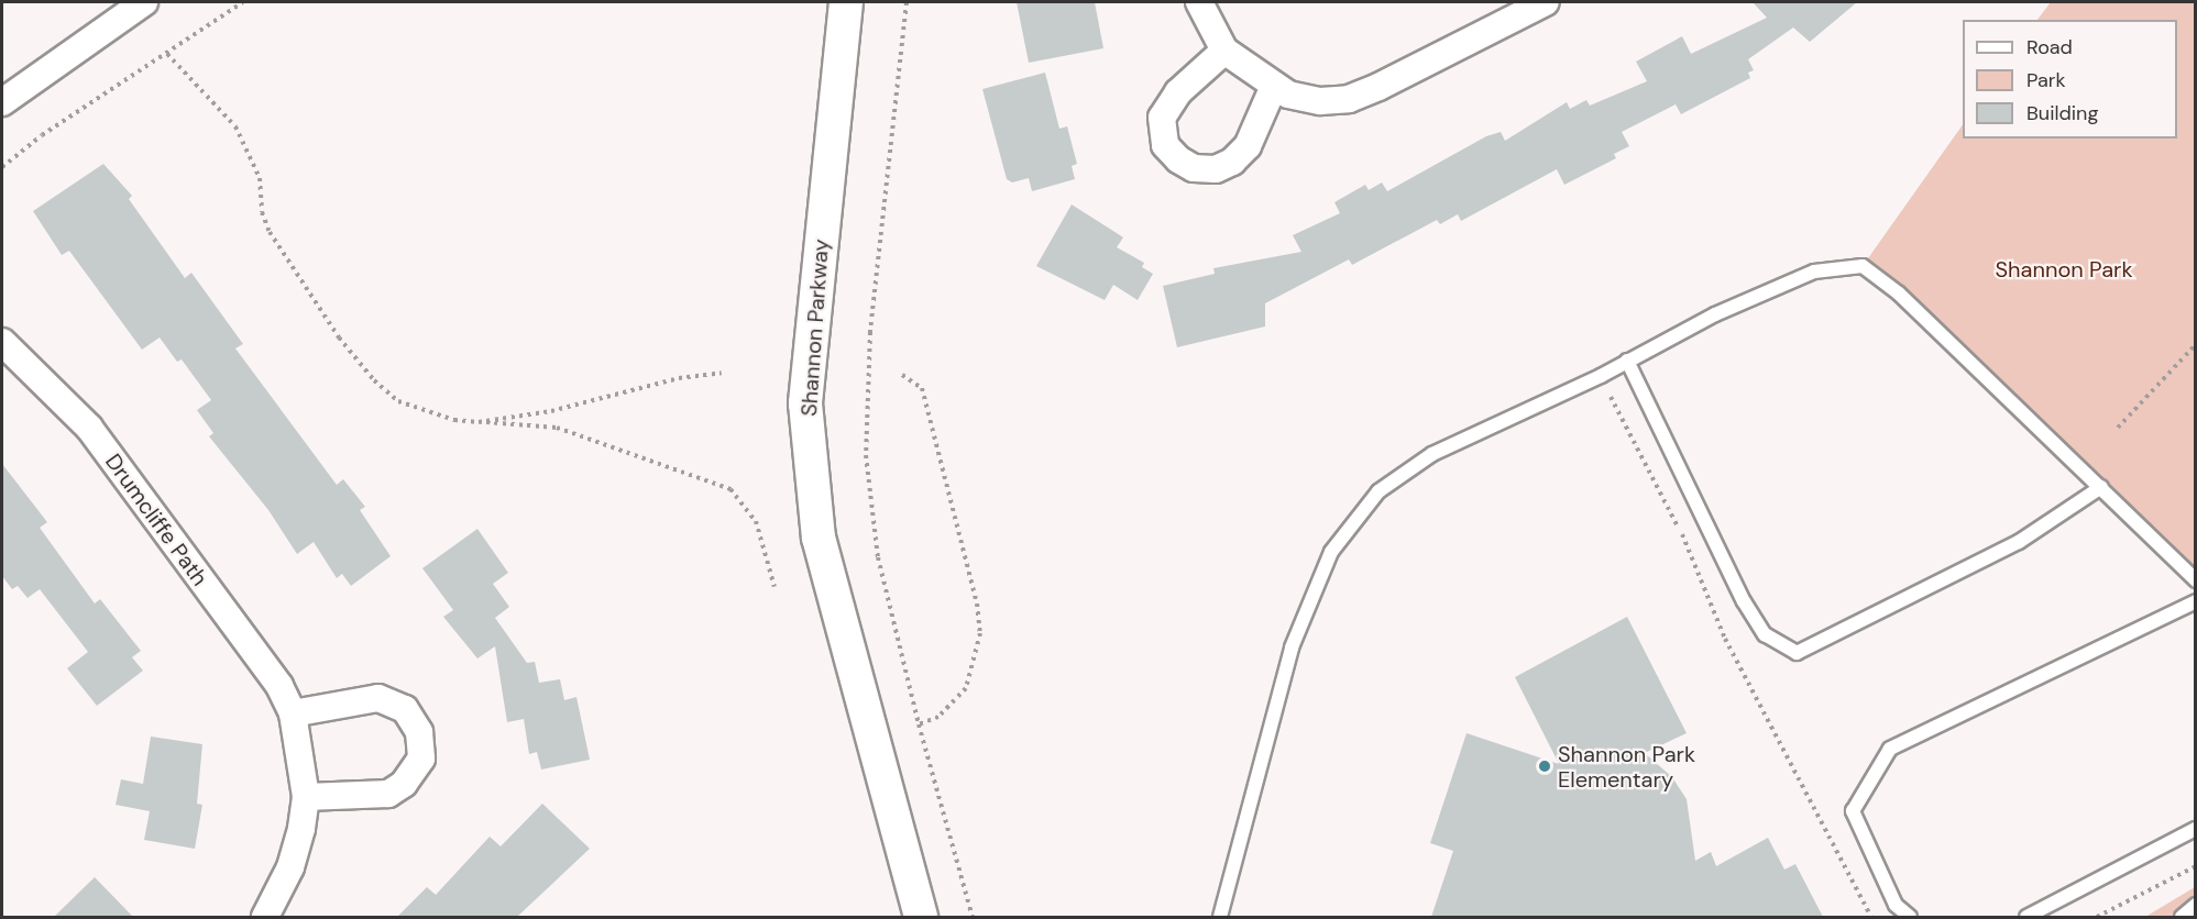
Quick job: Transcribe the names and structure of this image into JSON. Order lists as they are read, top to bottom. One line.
{"streets":{"street":["Shannon Parkway","Drumcliffe Path"]},"parks":["Shannon Park"],"places":["Shannon Park Elementary"],"legend":["Road","Park","Building"]}
